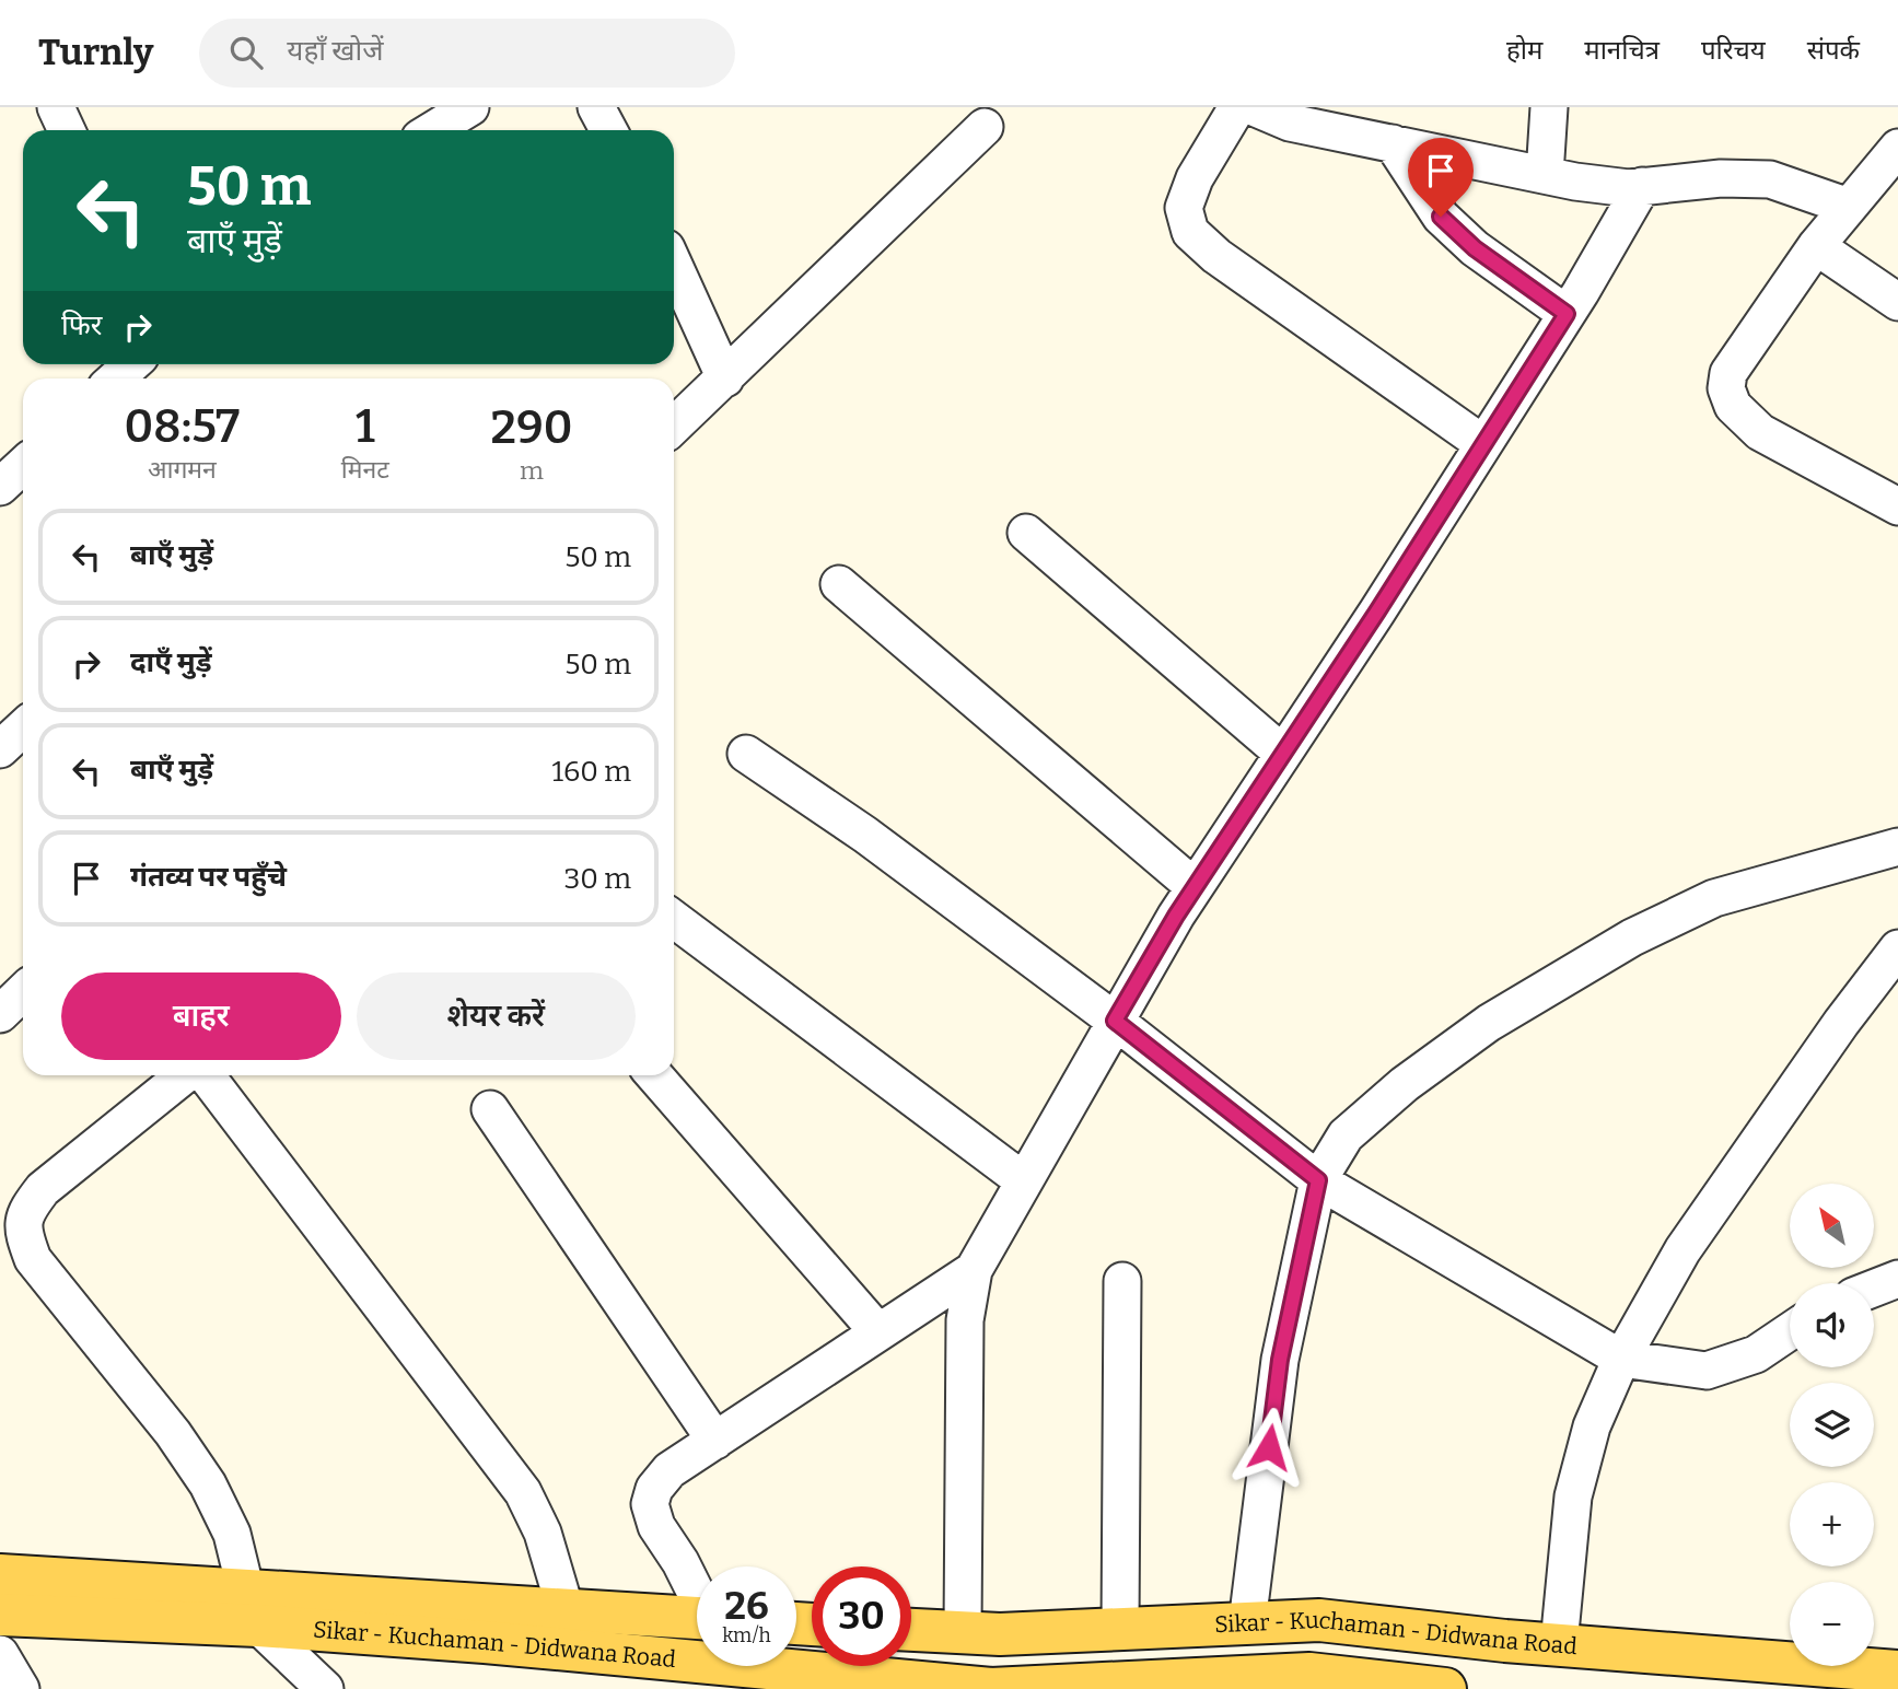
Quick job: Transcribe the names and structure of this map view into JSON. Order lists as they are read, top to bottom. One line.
{"streets":{"main road":["Sikar - Kuchaman - Didwana Road"]},"north":"top left","page":{"header":"Turnly","search":"यहाँ खोजें","nav":["होम","मानचित्र","परिचय","संपर्क"],"turn":["50 m","बाएँ मुड़ें"],"then":"फिर","eta":["08:57","आगमन","1","मिनट","290","m"],"list":[{"name":"बाएँ मुड़ें","value":"50 m"},{"name":"दाएँ मुड़ें","value":"50 m"},{"name":"बाएँ मुड़ें","value":"160 m"},{"name":"गंतव्य पर पहुँचे","value":"30 m"}],"buttons":["बाहर","शेयर करें"],"map_buttons":["+","−"],"speed":"26 km/h","limit":"30"}}
